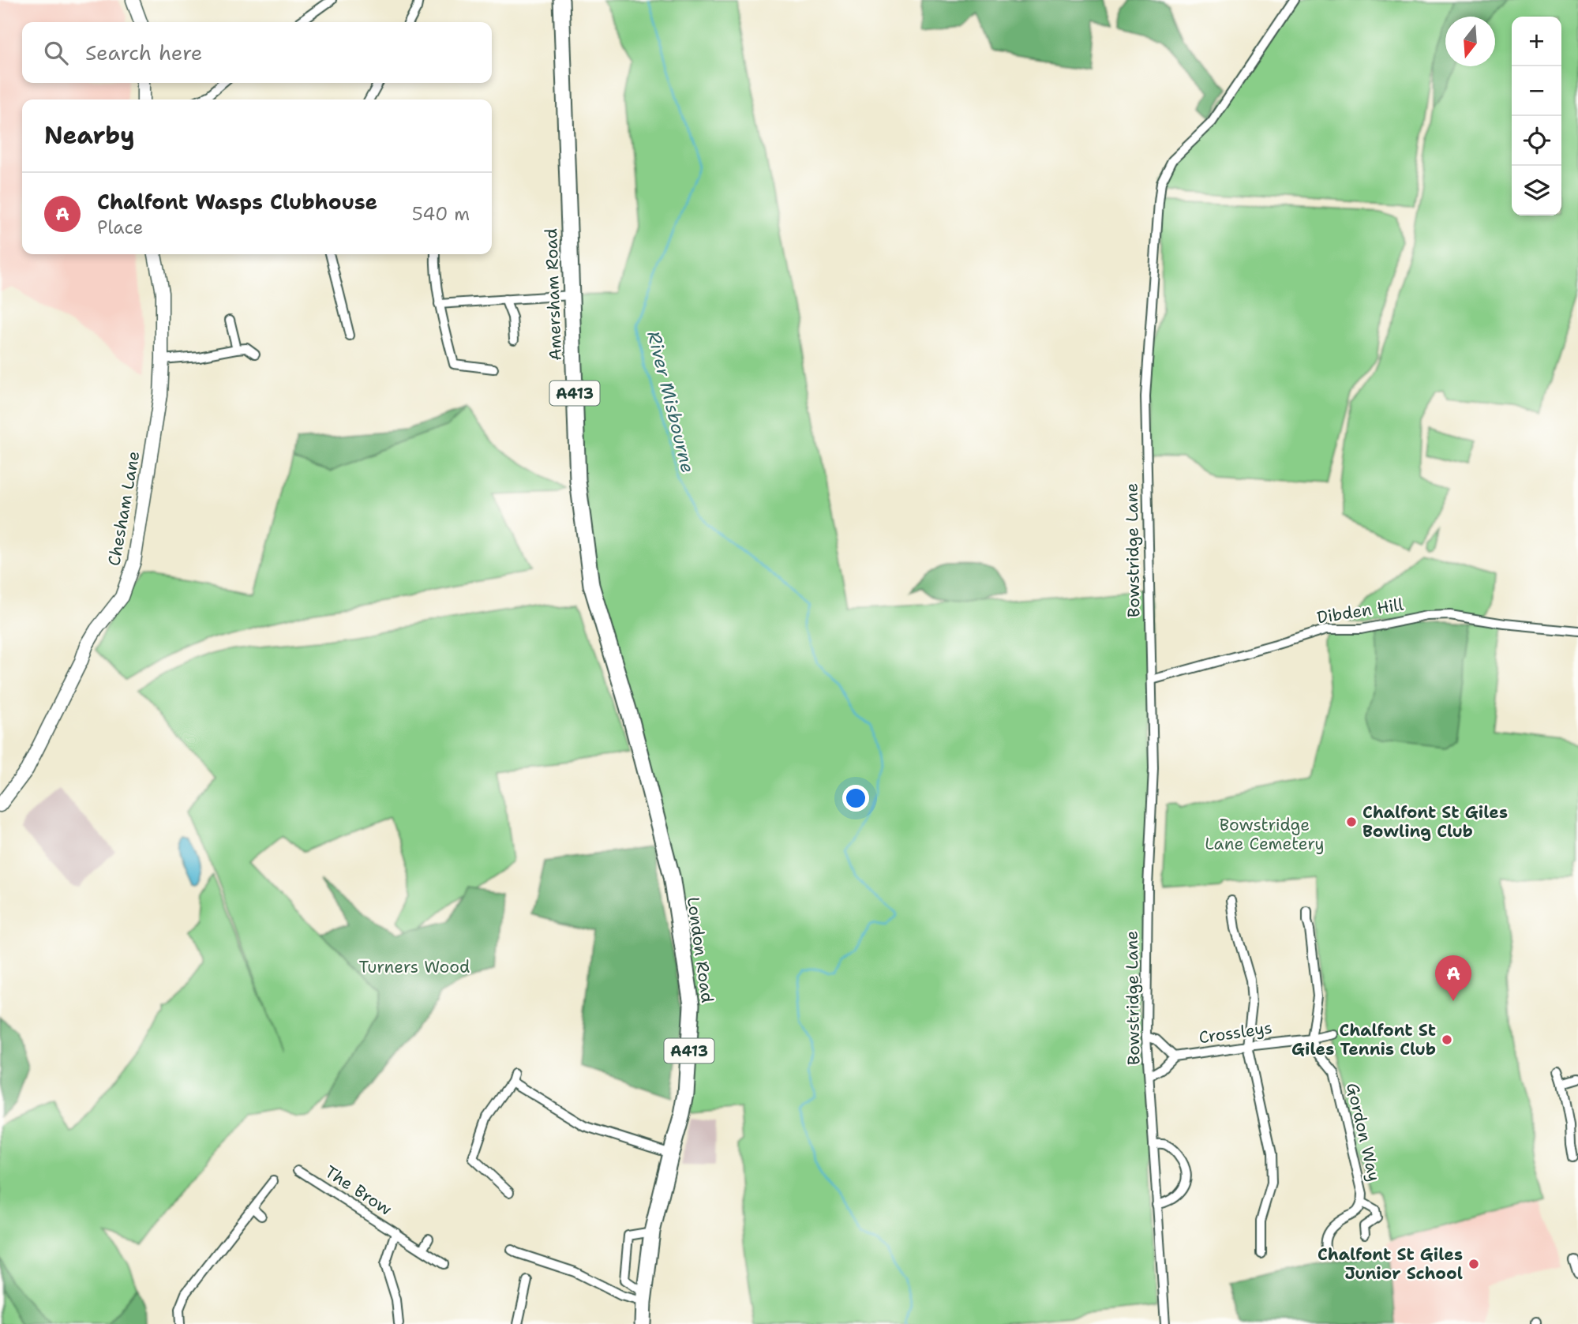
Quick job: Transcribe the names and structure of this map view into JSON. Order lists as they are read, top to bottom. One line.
{"streets":{"highway":["Amersham Road","A413","London Road"],"street":["Chesham Lane","Bowstridge Lane","Dibden Hill","Crossleys","Gordon Way","The Brow"]},"crossings":[["Amersham Road","London Road"],["Bowstridge Lane","Dibden Hill"],["Crossleys","Gordon Way"]],"water":["River Misbourne"],"parks":["Bowstridge Lane Cemetery","Turners Wood"],"places":["Chalfont St Giles Bowling Club","Chalfont St Giles Tennis Club","Chalfont St Giles Junior School"],"north":"bottom","page":{"map_buttons":["+","−"],"search":"Search here","heading":"Nearby","list":[{"mark":"A","name":"Chalfont Wasps Clubhouse","note":"Place","value":"540 m"}],"pins":"A"}}
